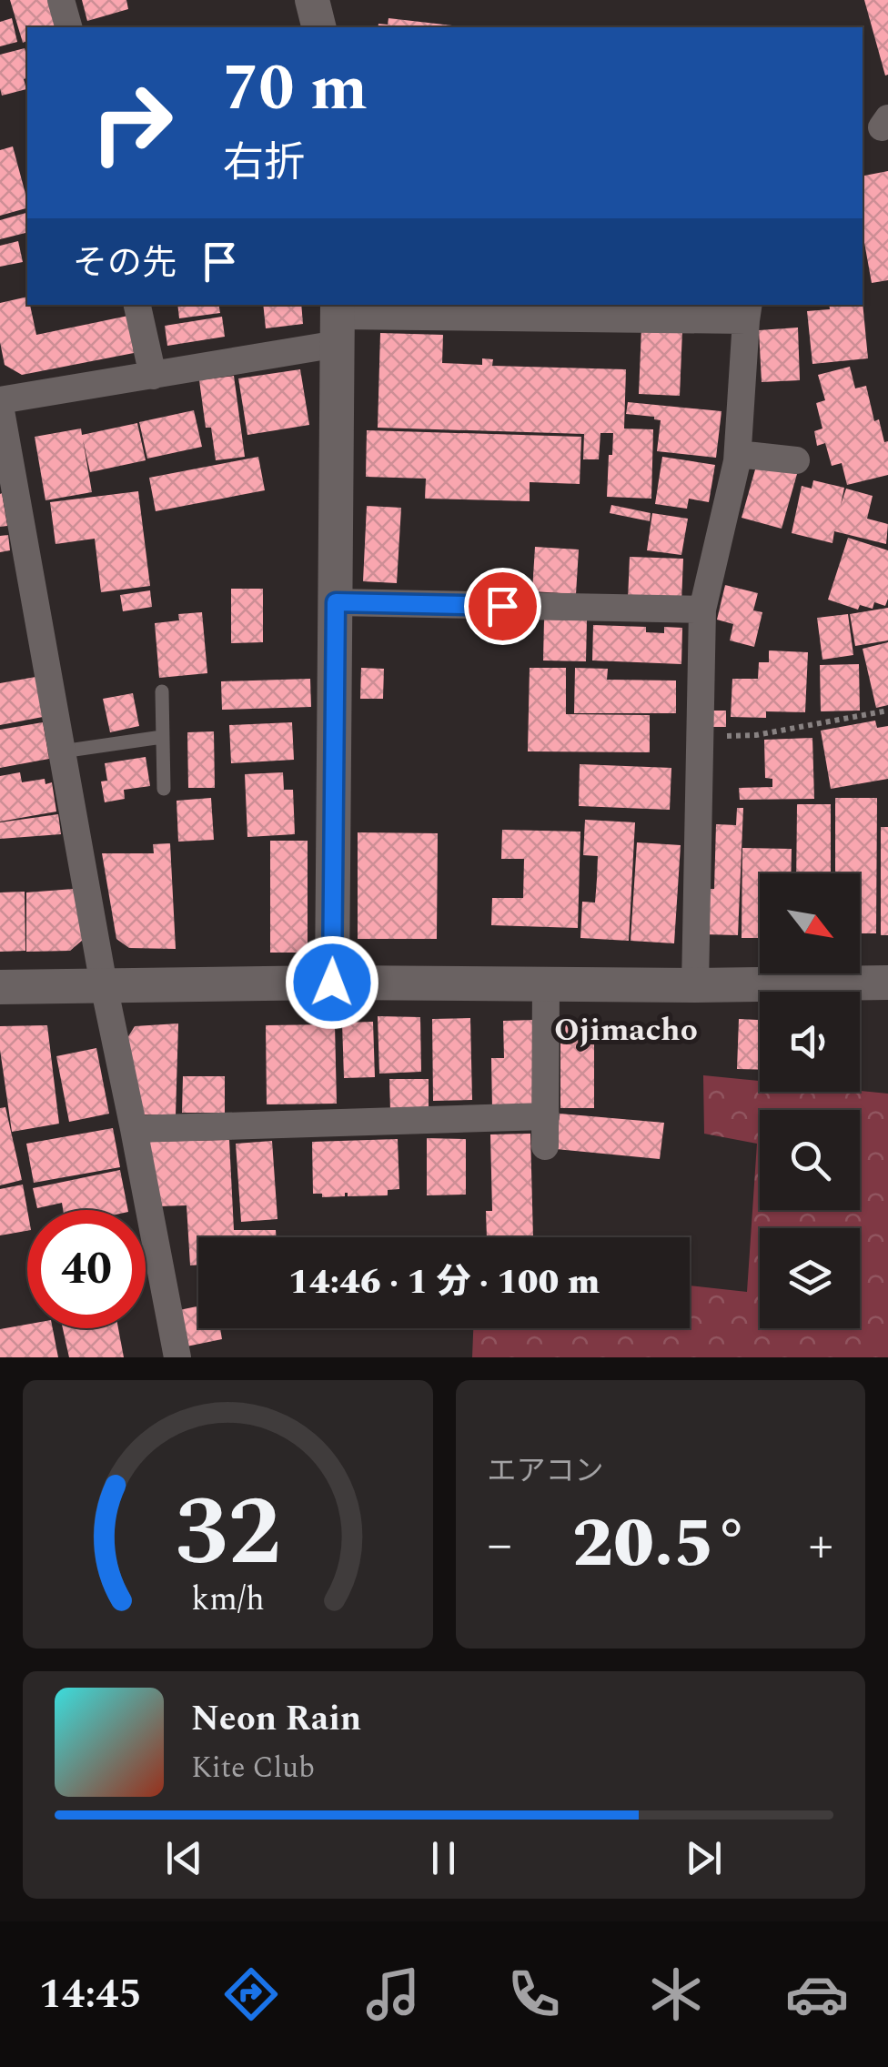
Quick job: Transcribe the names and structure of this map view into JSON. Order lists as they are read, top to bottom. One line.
{"districts":["Ojimacho"],"north":"bottom right","page":{"turn":["70 m","右折"],"then":"その先","limit":"40","trip":"14:46 · 1 分 · 100 m","tile":"エアコン","heat":["−","20.5°","+"],"song":["Neon Rain","Kite Club"],"tabs":"14:45","gauge":["32","km/h"]}}
